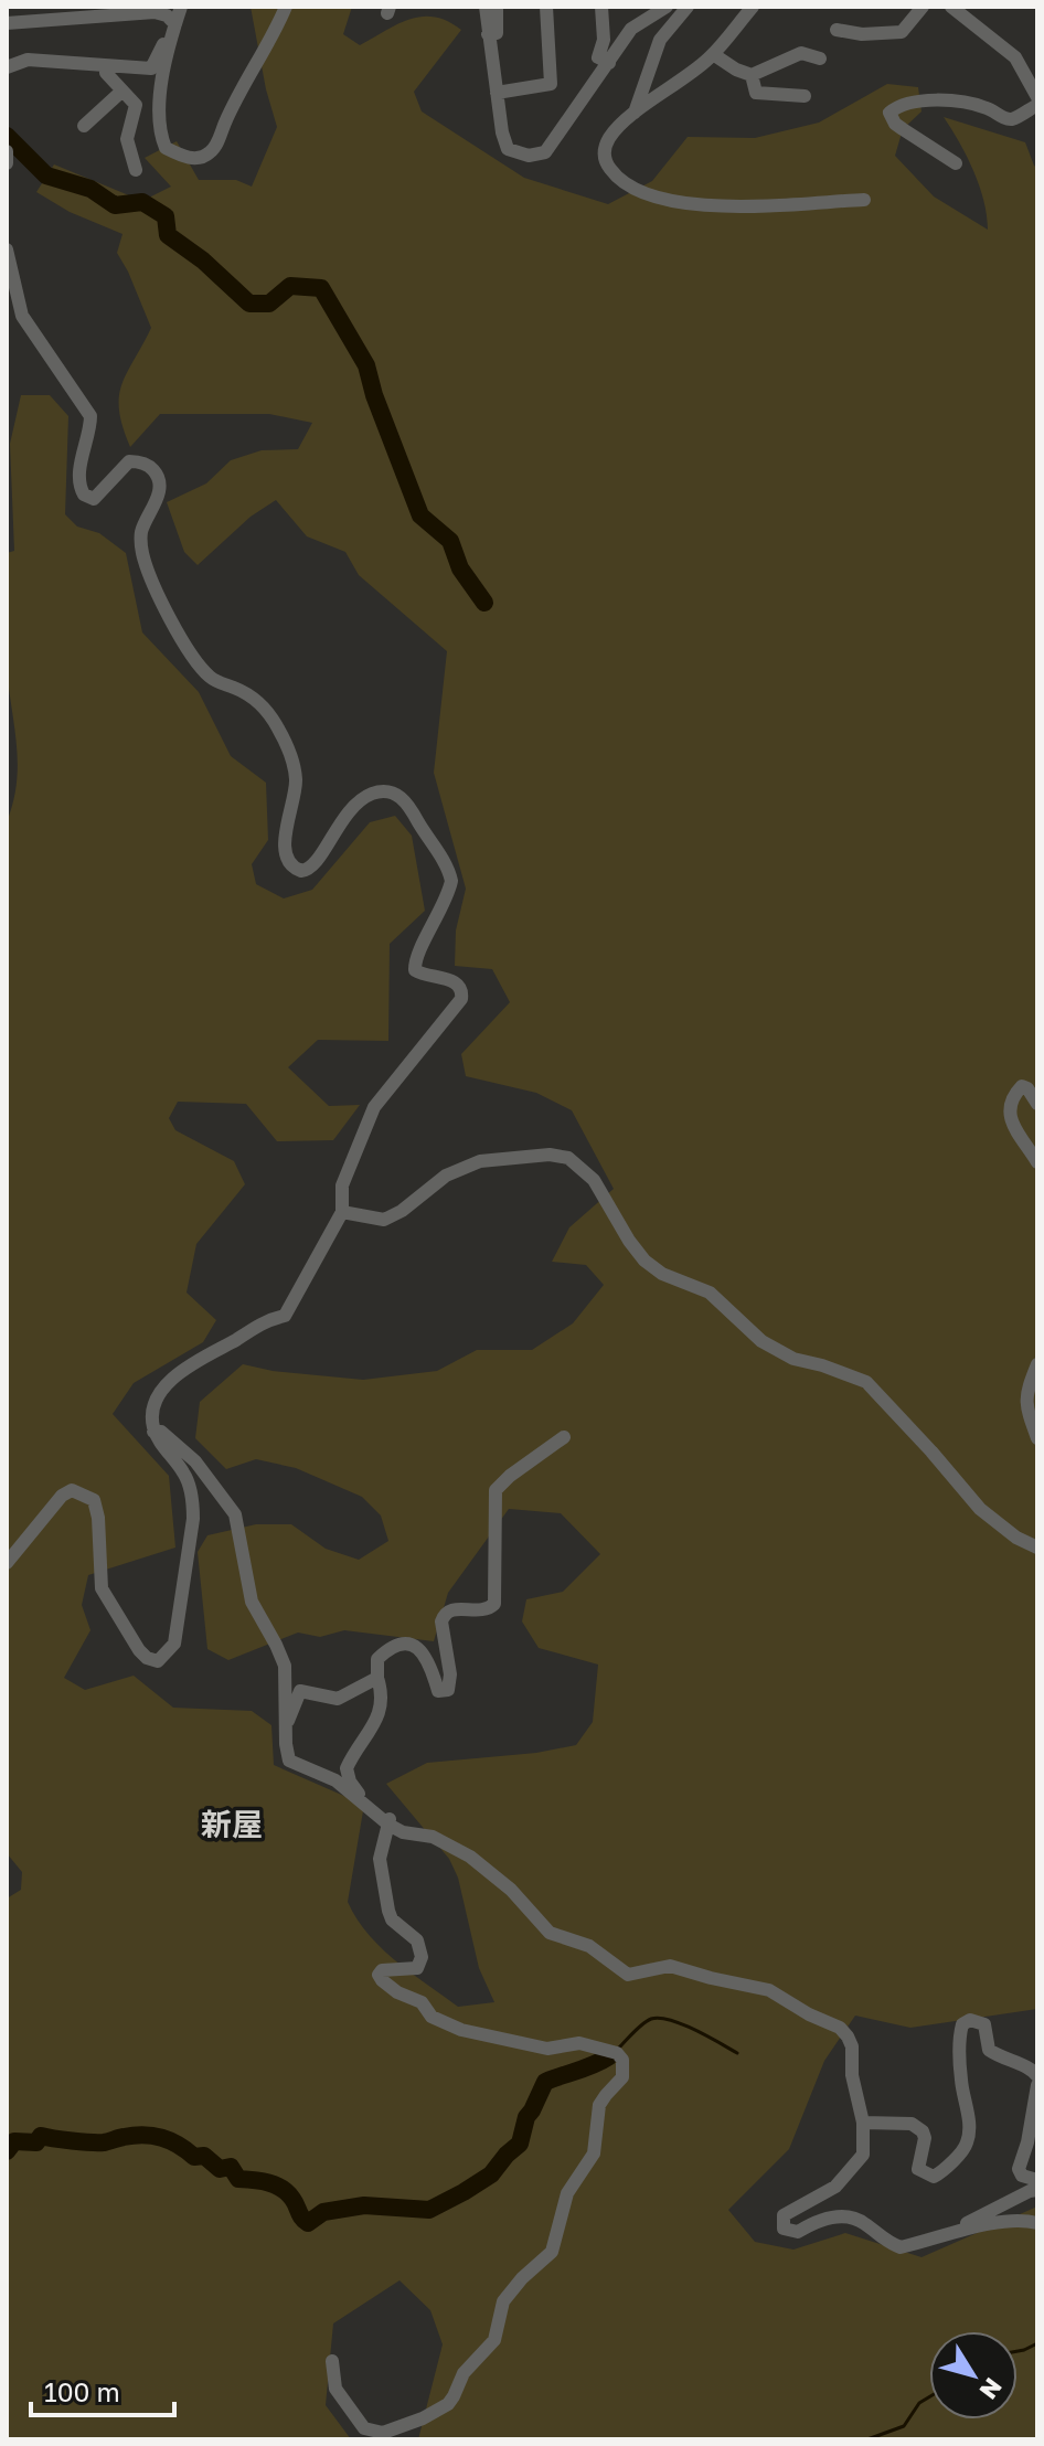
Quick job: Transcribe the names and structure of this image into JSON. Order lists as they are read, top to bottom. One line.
{"districts":["新屋"],"scale_bar":"100 m","north":"bottom right"}
